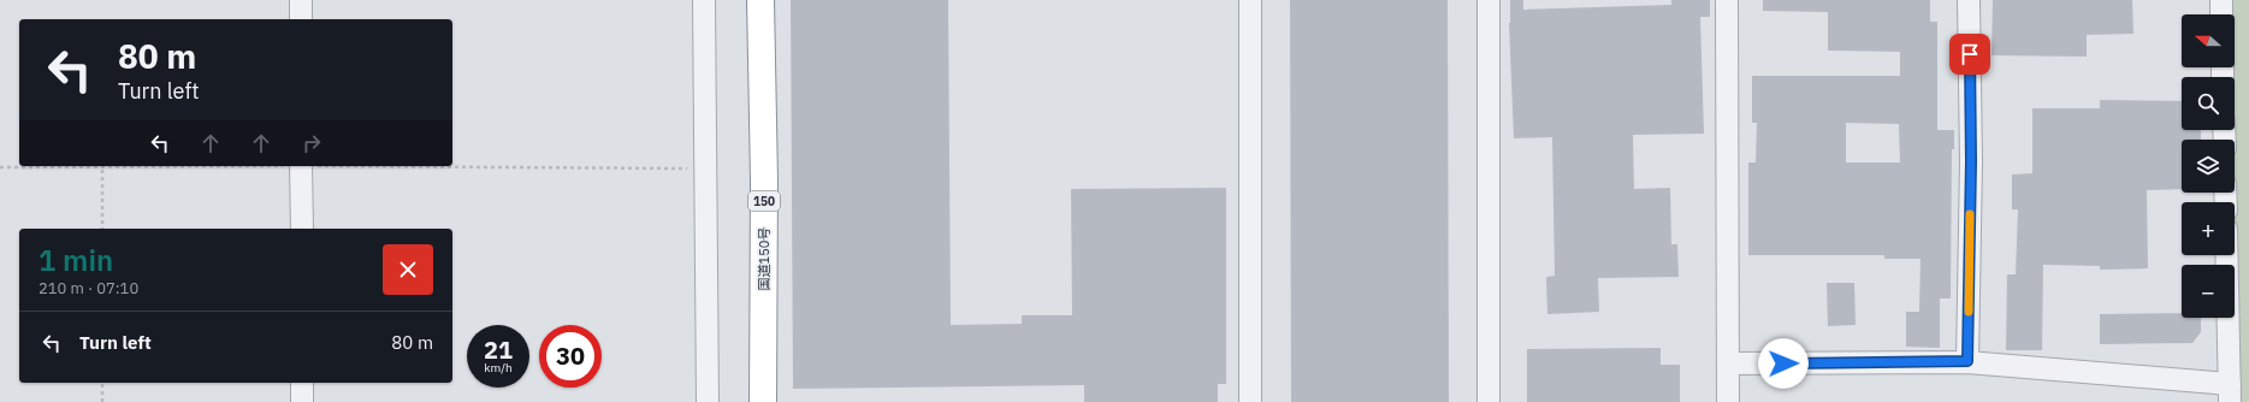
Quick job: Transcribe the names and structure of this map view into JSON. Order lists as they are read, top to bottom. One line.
{"streets":{"highway":["150","国道150号"]},"north":"left","page":{"map_buttons":["+","−"],"turn":["80 m","Turn left"],"heading":["1 min","210 m · 07:10"],"list":[{"name":"Turn left","value":"80 m"}],"speed":"21 km/h","limit":"30"}}
